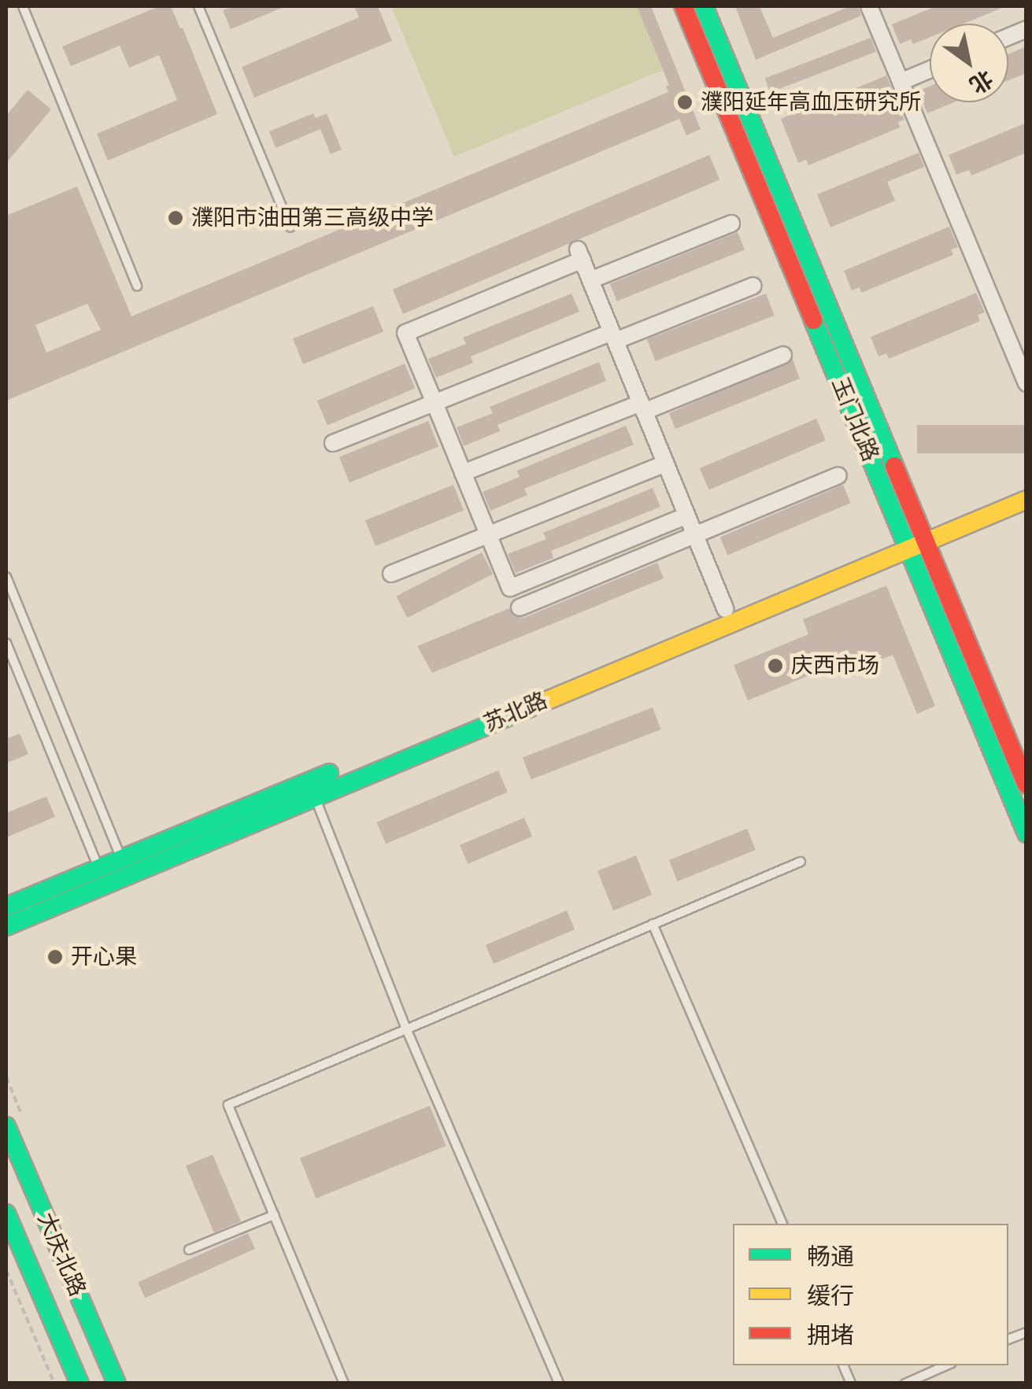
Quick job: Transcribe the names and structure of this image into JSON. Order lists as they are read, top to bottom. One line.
{"streets":{"street":["玉门北路","苏北路","大庆北路"]},"crossings":[["玉门北路","苏北路"]],"places":["濮阳延年高血压研究所","濮阳市油田第三高级中学","庆西市场","开心果"],"legend":["畅通","缓行","拥堵"],"north":"bottom right"}
